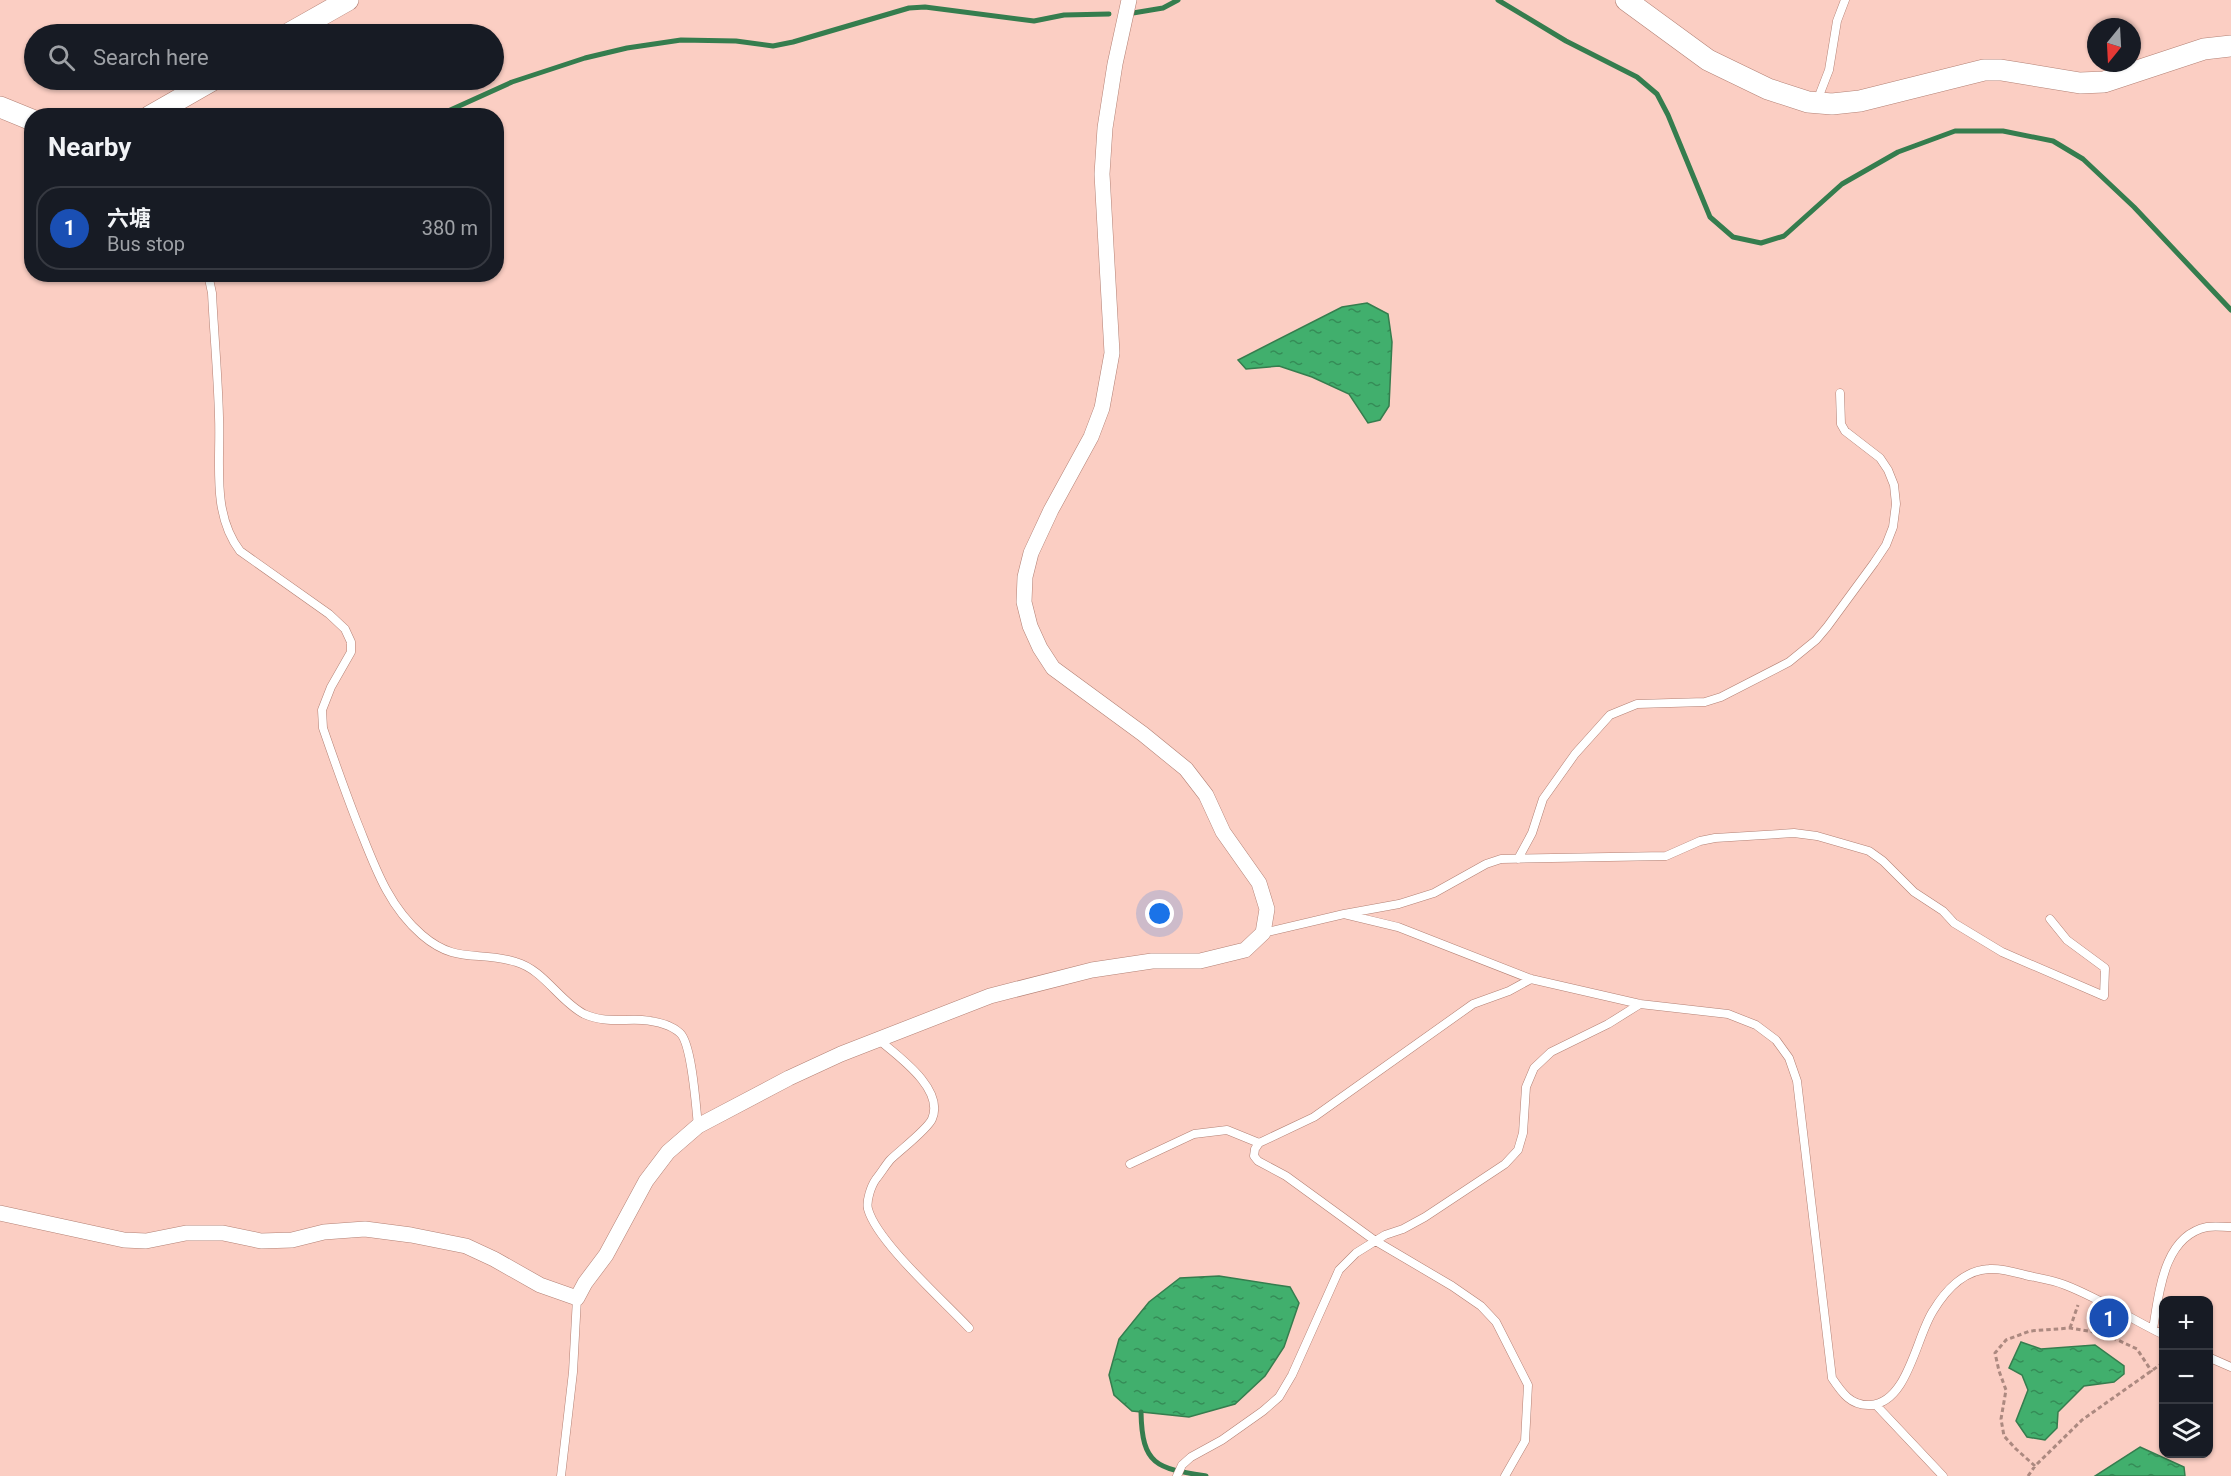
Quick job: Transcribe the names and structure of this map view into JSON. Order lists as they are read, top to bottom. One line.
{"north":"bottom","page":{"search":"Search here","heading":"Nearby","list":[{"mark":"1","name":"六塘","note":"Bus stop","value":"380 m"}],"map_buttons":["+","−"],"pins":"1"}}
